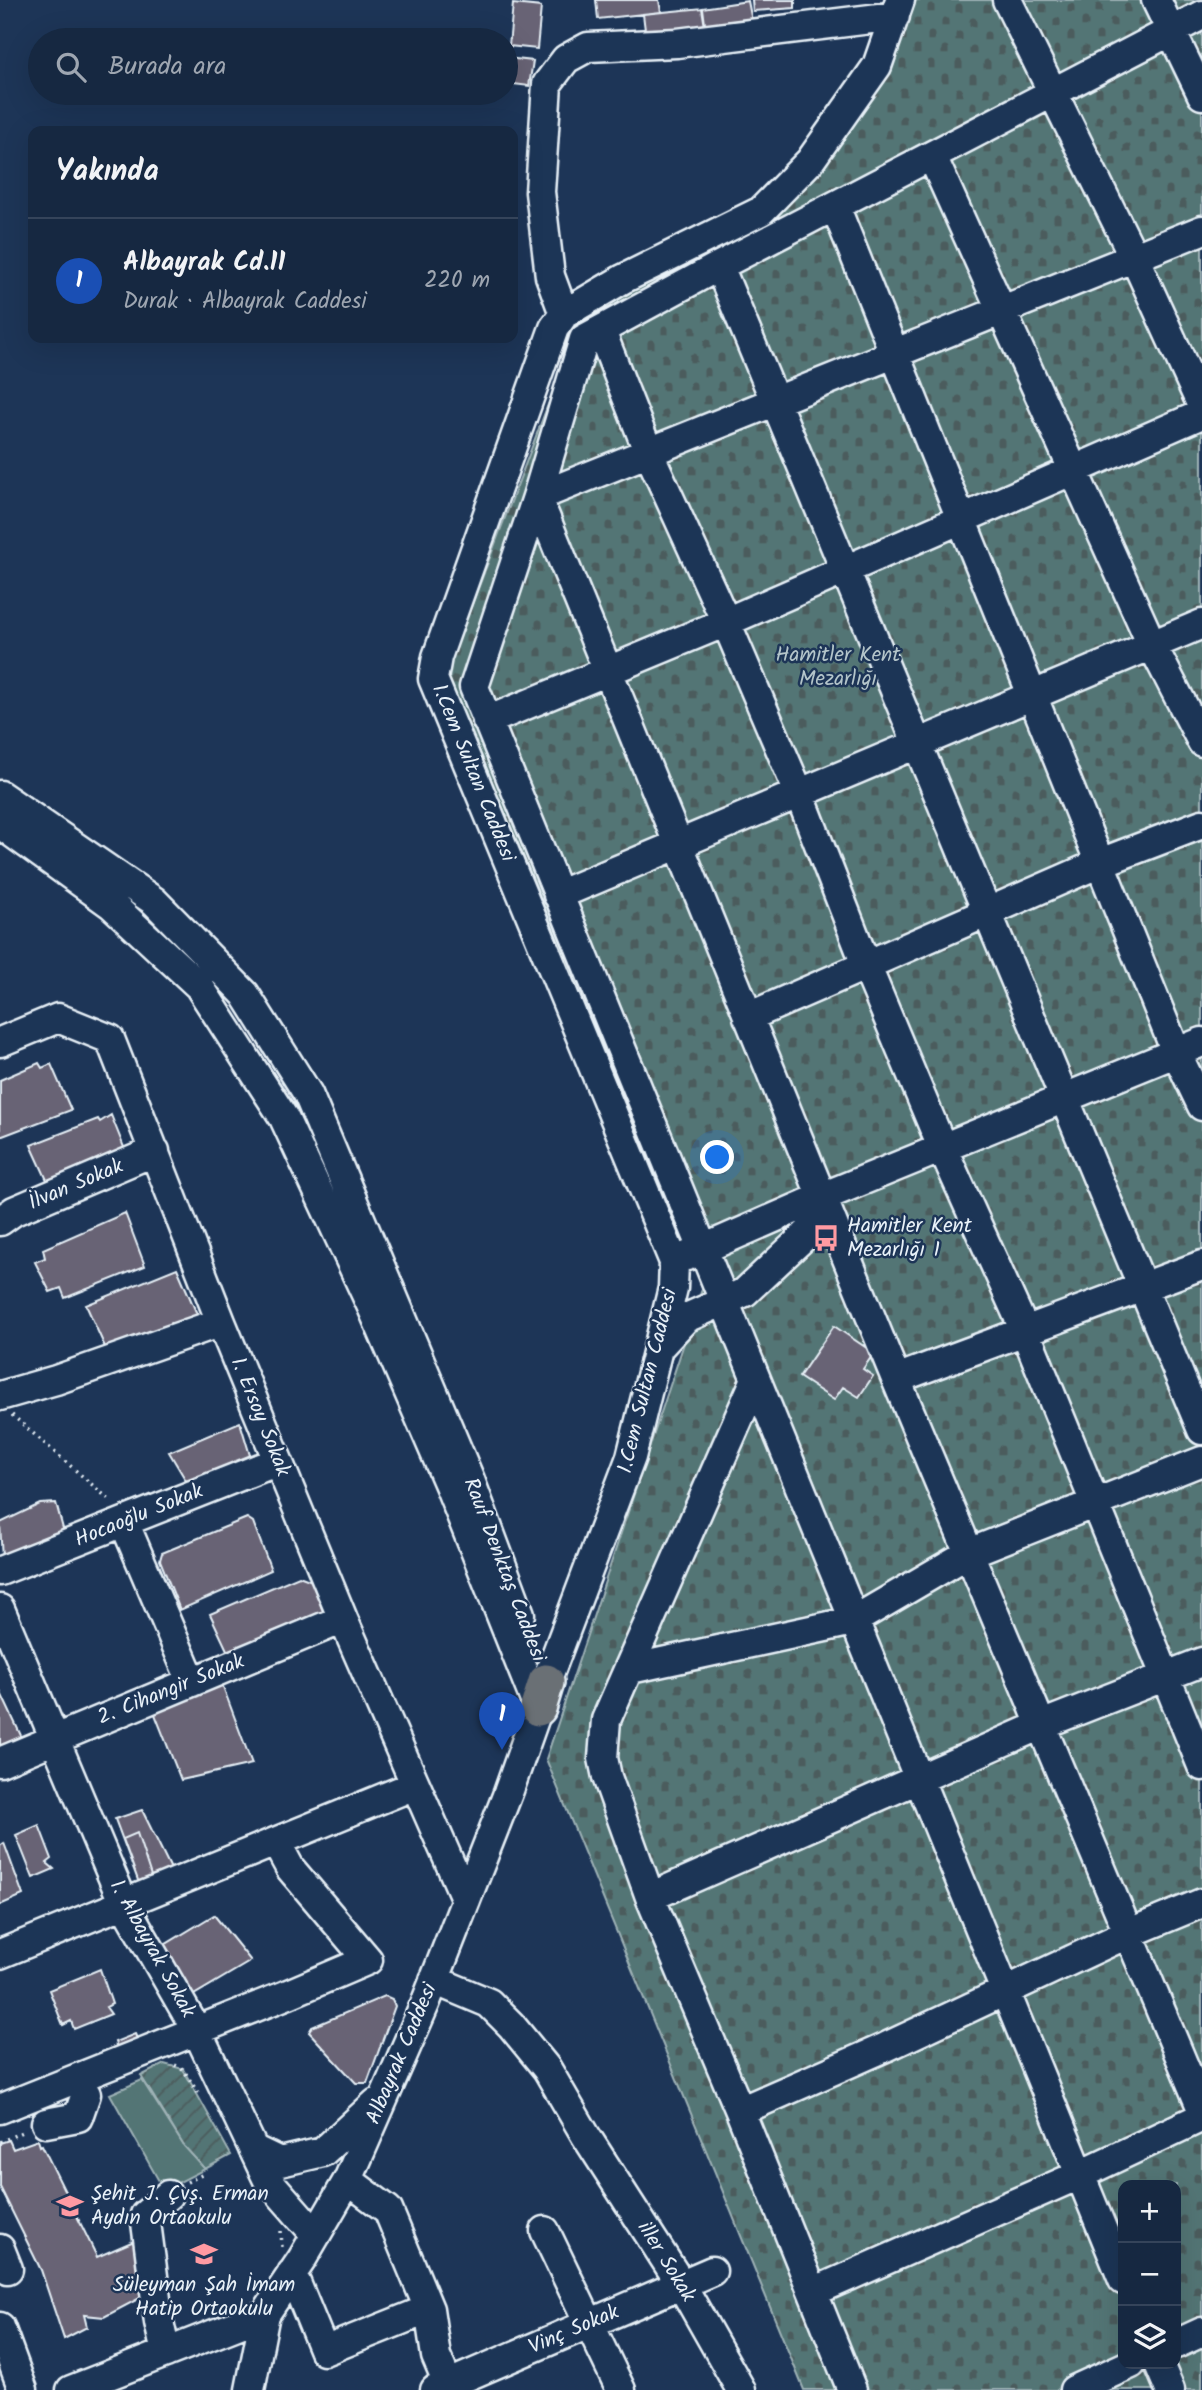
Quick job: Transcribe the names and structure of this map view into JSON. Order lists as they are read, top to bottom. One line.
{"streets":{"street":["1.Cem Sultan Caddesi","İlvan Sokak","1. Ersoy Sokak","Hocaoğlu Sokak","Rauf Denktaş Caddesi","2. Cihangir Sokak","1. Albayrak Sokak","Albayrak Caddesi","iller Sokak","Vinç Sokak"]},"crossings":[["1.Cem Sultan Caddesi","Rauf Denktaş Caddesi"],["1.Cem Sultan Caddesi","Albayrak Caddesi"],["İlvan Sokak","1. Ersoy Sokak"],["1. Ersoy Sokak","Hocaoğlu Sokak"],["1. Ersoy Sokak","2. Cihangir Sokak"],["1. Ersoy Sokak","Albayrak Caddesi"],["Rauf Denktaş Caddesi","Albayrak Caddesi"],["2. Cihangir Sokak","1. Albayrak Sokak"],["1. Albayrak Sokak","Albayrak Caddesi"],["Albayrak Caddesi","iller Sokak"],["iller Sokak","Vinç Sokak"]],"parks":["Hamitler Kent Mezarlığı"],"places":{"bus stop":["Hamitler Kent Mezarlığı 1"],"school or university":["Şehit J. Çvş. Erman Aydın Ortaokulu","Süleyman Şah İmam Hatip Ortaokulu"]},"page":{"search":"Burada ara","heading":"Yakında","list":[{"mark":"1","name":"Albayrak Cd.11","note":"Durak · Albayrak Caddesi","value":"220 m"}],"pins":"1","map_buttons":["+","−"]}}
